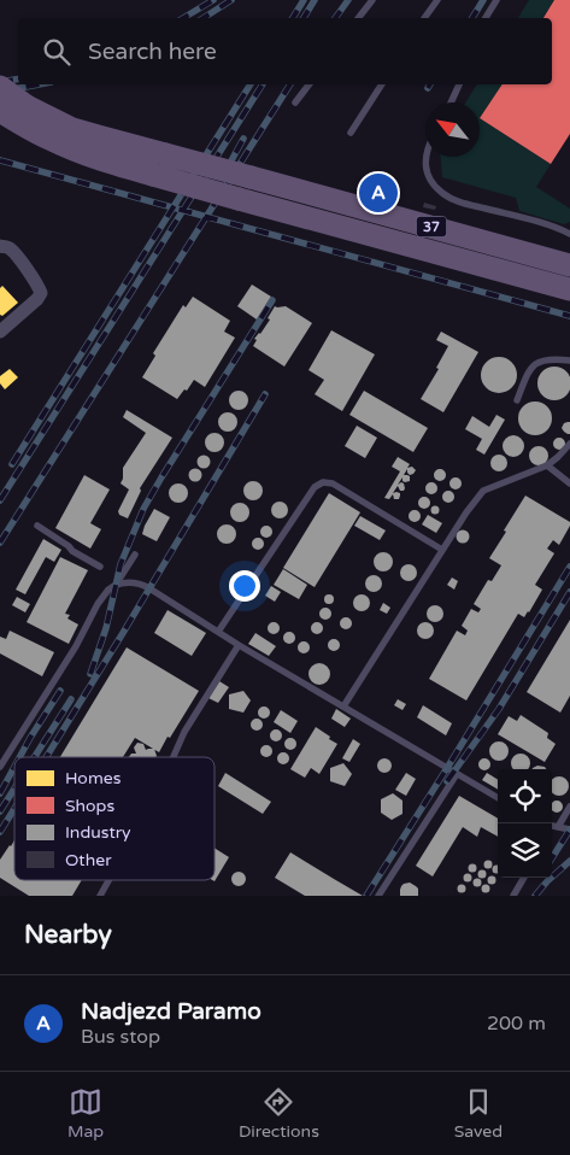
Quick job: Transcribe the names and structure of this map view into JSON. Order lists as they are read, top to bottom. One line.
{"streets":{"main road":["37"]},"legend":["Homes","Shops","Industry","Other"],"north":"top left","page":{"search":"Search here","pins":"A","heading":"Nearby","list":[{"mark":"A","name":"Nadjezd Paramo","note":"Bus stop","value":"200 m"}],"nav":["Map","Directions","Saved"]}}
